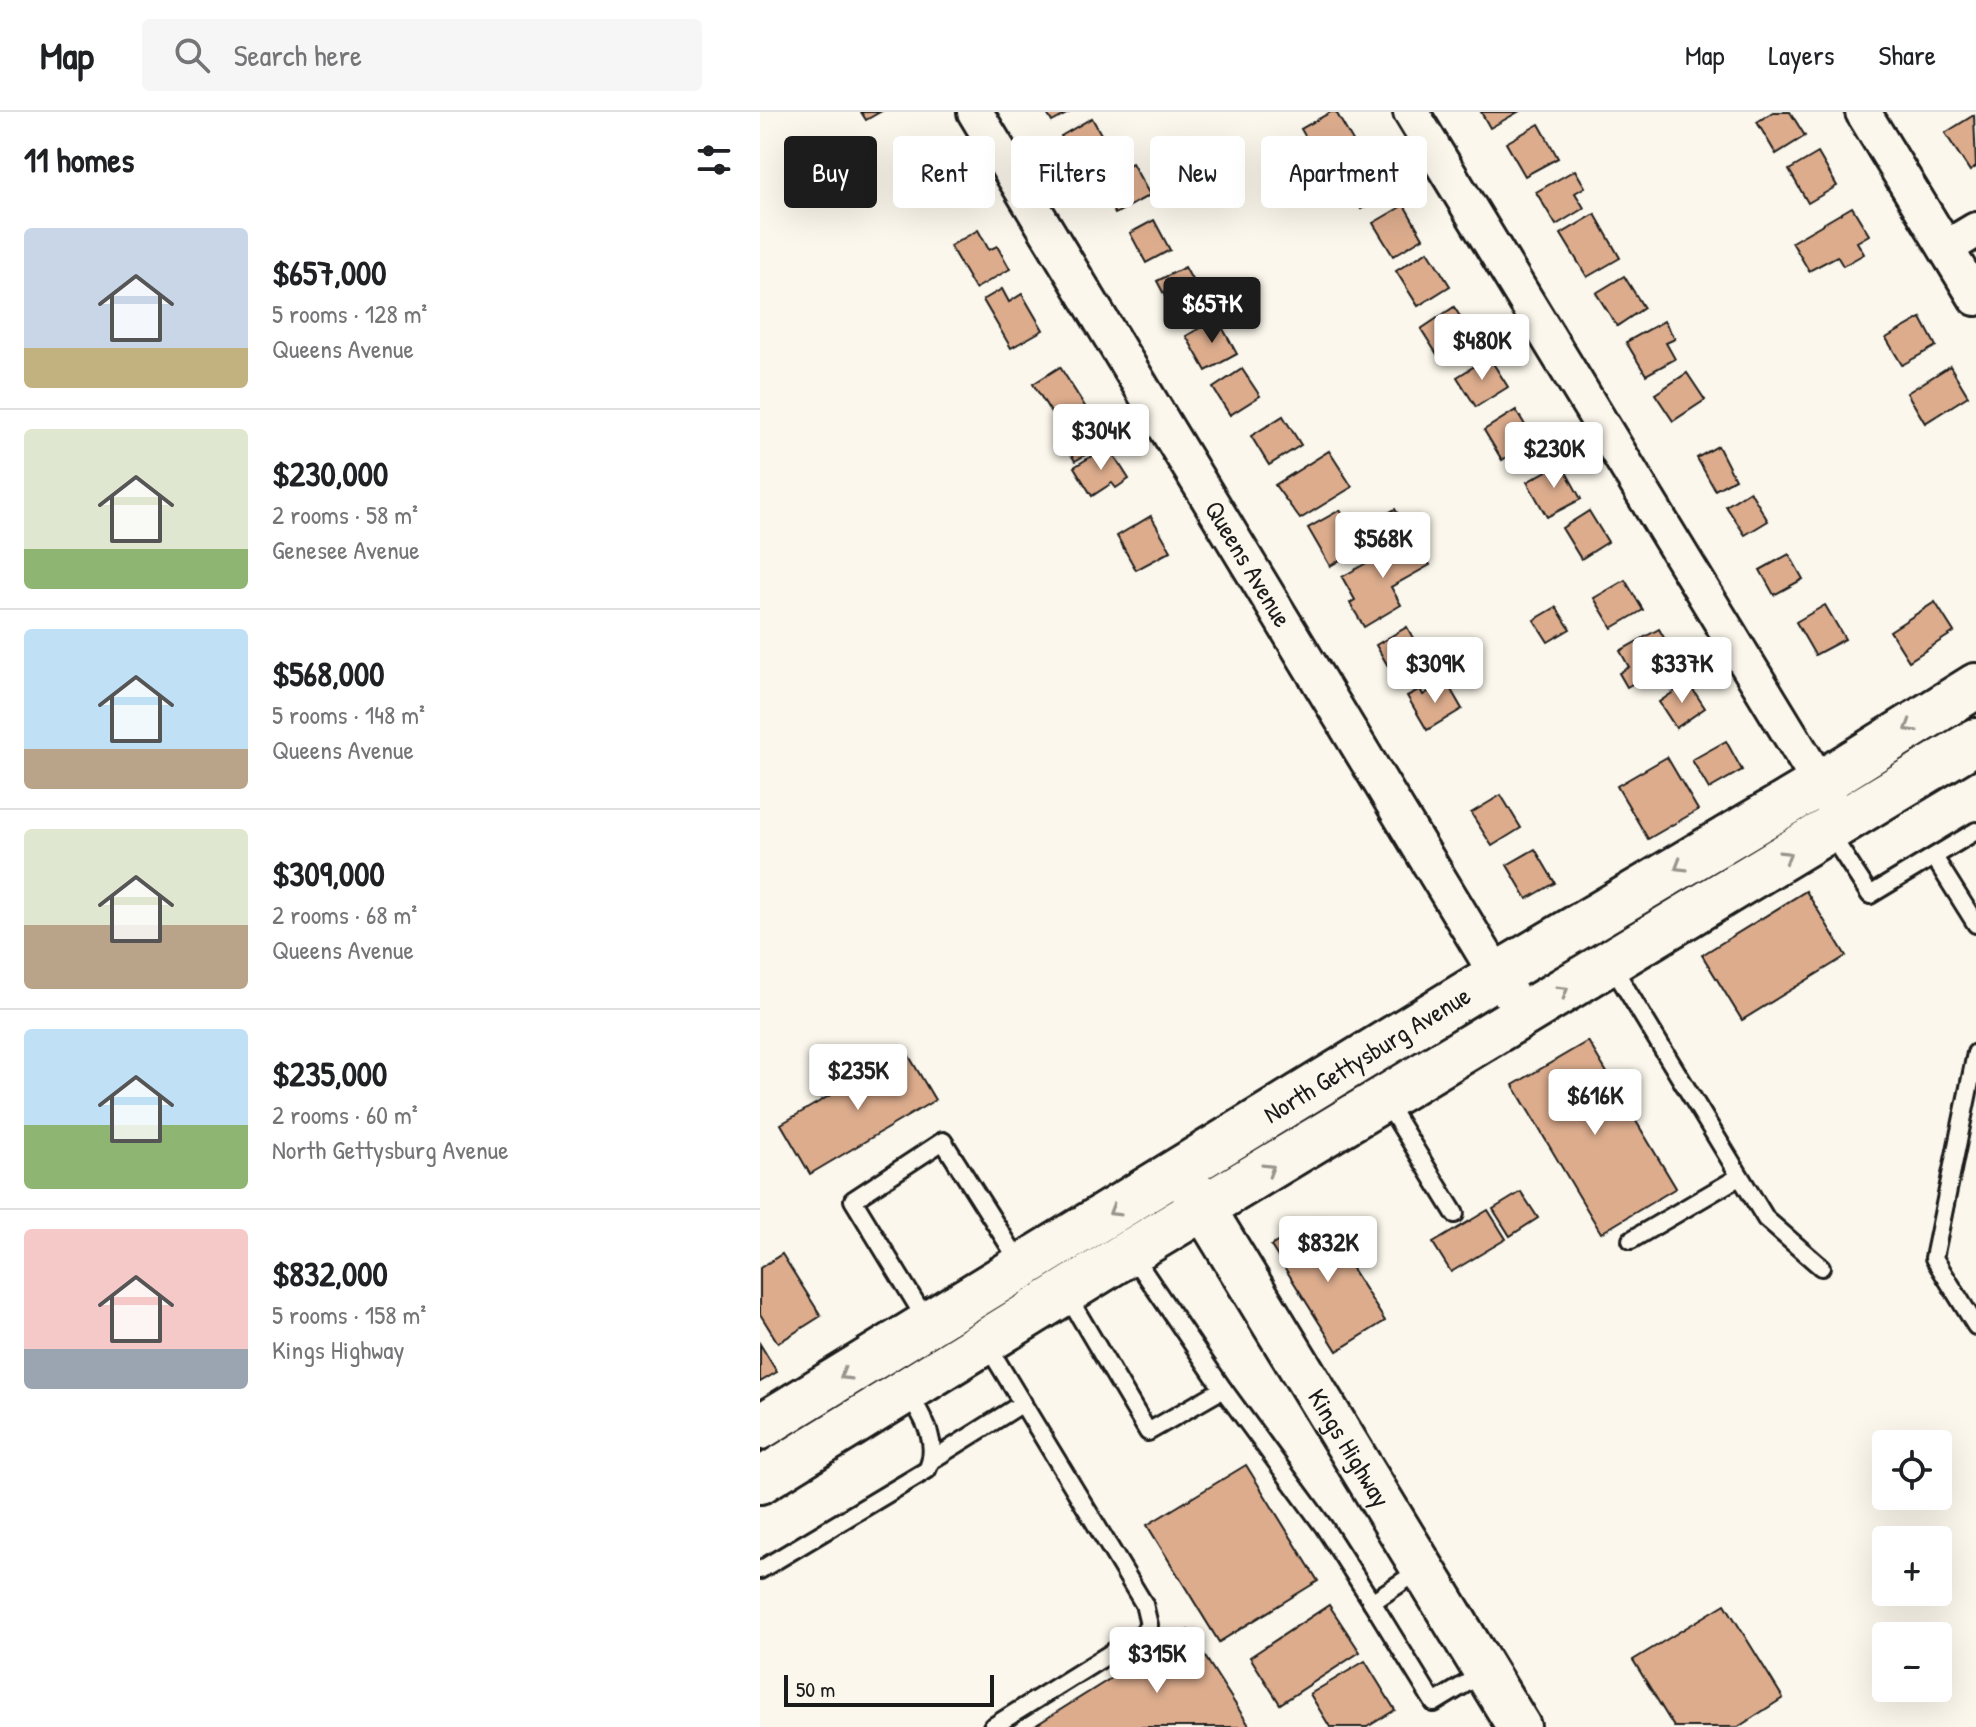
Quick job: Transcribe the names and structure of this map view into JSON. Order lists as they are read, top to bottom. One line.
{"streets":{"main road":["North Gettysburg Avenue"],"street":["Queens Avenue","Kings Highway"]},"crossings":[["Queens Avenue","North Gettysburg Avenue"],["North Gettysburg Avenue","Kings Highway"]],"scale_bar":"50 m","page":{"header":"Map","search":"Search here","nav":["Map","Layers","Share"],"heading":"11 homes","chip":["Buy","Rent","Filters","New","Apartment"],"list":[{"name":"$657,000","note":"5 rooms · 128 m² · Queens Avenue"},{"name":"$230,000","note":"2 rooms · 58 m² · Genesee Avenue"},{"name":"$568,000","note":"5 rooms · 148 m² · Queens Avenue"},{"name":"$309,000","note":"2 rooms · 68 m² · Queens Avenue"},{"name":"$235,000","note":"2 rooms · 60 m² · North Gettysburg Avenue"},{"name":"$832,000","note":"5 rooms · 158 m² · Kings Highway"}],"price":["$657K","$480K","$304K","$230K","$568K","$309K","$337K","$235K","$616K","$832K","$315K"],"map_buttons":["+","−"],"scale":"50 m"}}
